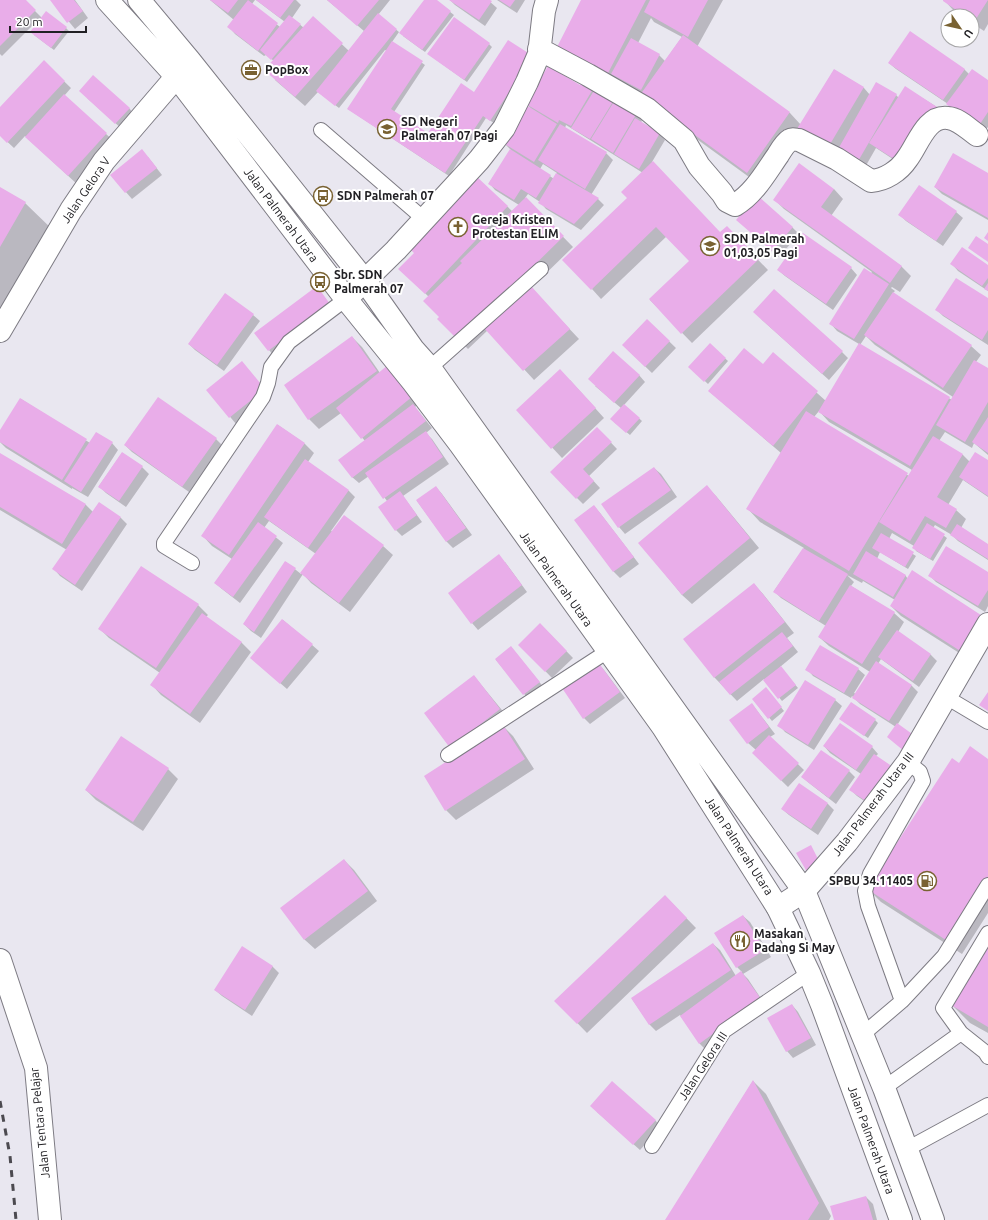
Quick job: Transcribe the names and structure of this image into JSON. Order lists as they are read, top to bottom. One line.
{"streets":{"main road":["Jalan Gelora V","Jalan Palmerah Utara","Jalan Palmerah Utara III","Jalan Tentara Pelajar"],"lane":["Jalan Gelora III"]},"crossings":[["Jalan Gelora V","Jalan Palmerah Utara"],["Jalan Palmerah Utara","Jalan Palmerah Utara III"],["Jalan Palmerah Utara","Jalan Gelora III"]],"places":{"office":["PopBox"],"school or university":["SD Negeri Palmerah 07 Pagi","SDN Palmerah 01,03,05 Pagi"],"bus stop":["SDN Palmerah 07","Sbr. SDN Palmerah 07"],"church":["Gereja Kristen Protestan ELIM"],"fuel station":["SPBU 34.11405"],"restaurant":["Masakan Padang Si May"]},"scale_bar":"20 m","north":"bottom right"}
